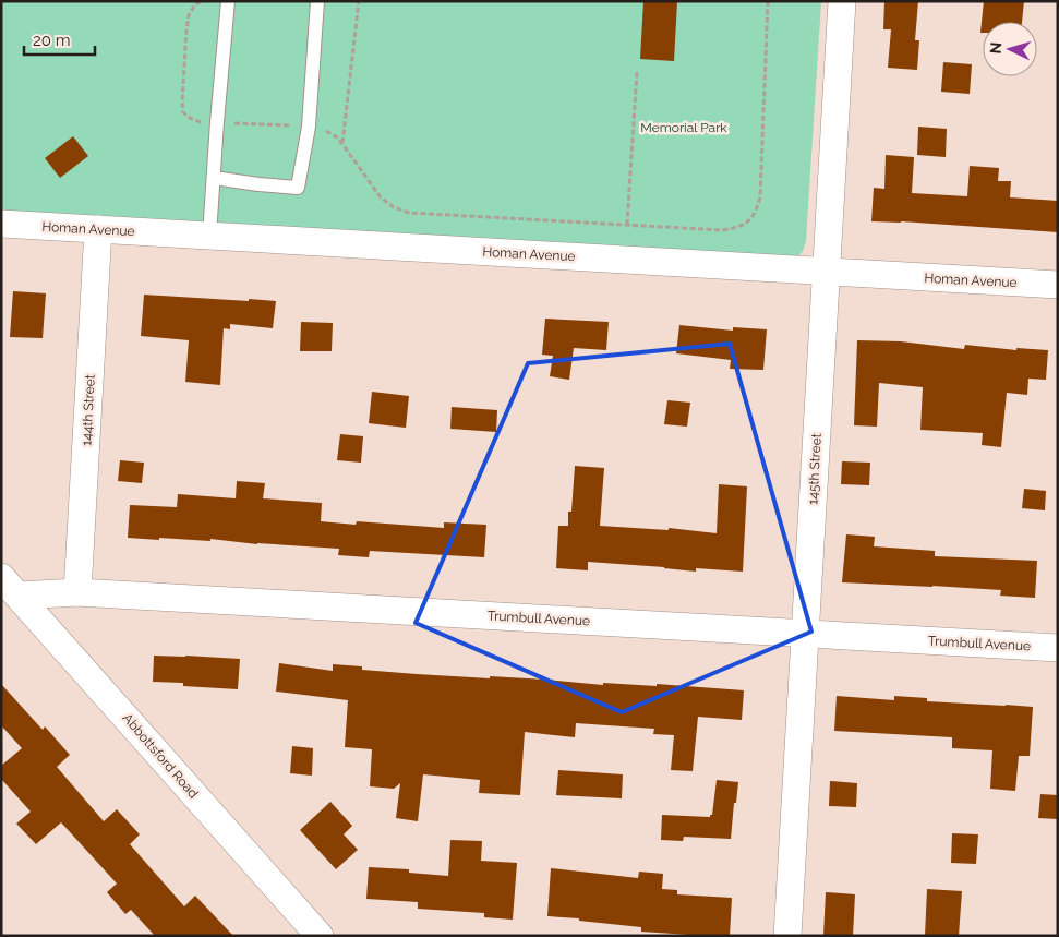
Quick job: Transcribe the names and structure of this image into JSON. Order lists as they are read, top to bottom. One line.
{"streets":{"street":["Homan Avenue","144th Street","145th Street","Trumbull Avenue","Abbottsford Road"]},"crossings":[["Homan Avenue","144th Street"],["Homan Avenue","145th Street"],["144th Street","Trumbull Avenue"],["145th Street","Trumbull Avenue"],["Trumbull Avenue","Abbottsford Road"]],"parks":["Memorial Park"],"scale_bar":"20 m","north":"left"}
